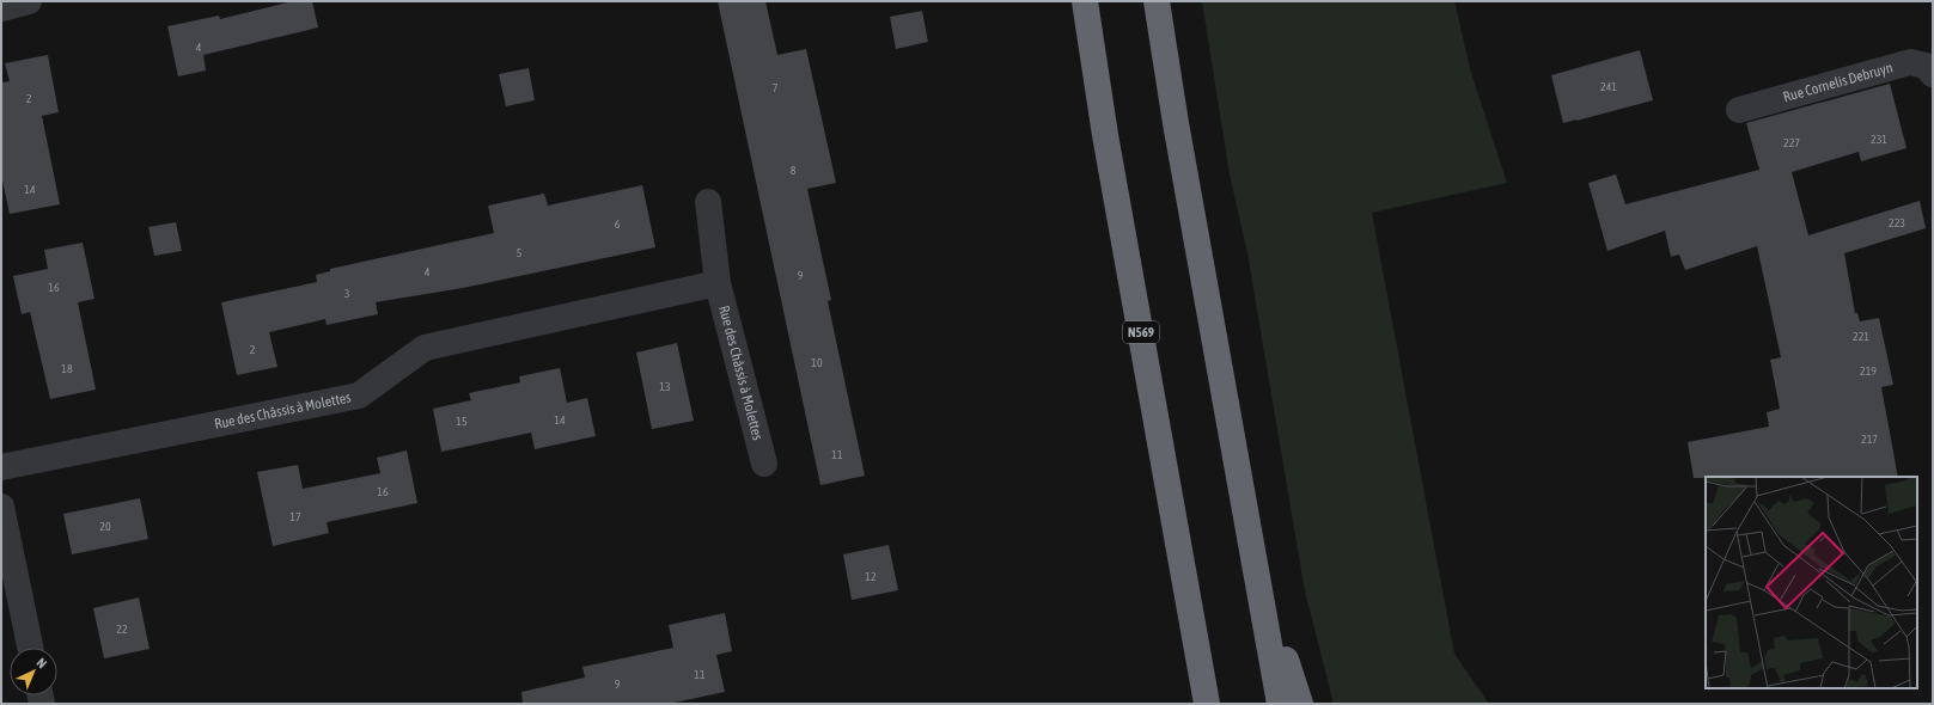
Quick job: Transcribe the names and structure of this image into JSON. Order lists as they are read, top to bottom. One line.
{"streets":{"highway":["N569"],"street":["Rue Cornelis Debruyn","Rue des Châssis à Molettes"]},"house_numbers":["4","241","7","2","231","227","8","14","223","6","5","4","9","16","3","221","2","10","18","219","13","14","15","217","11","16","17","20","12","22","11","9"],"north":"top right"}
